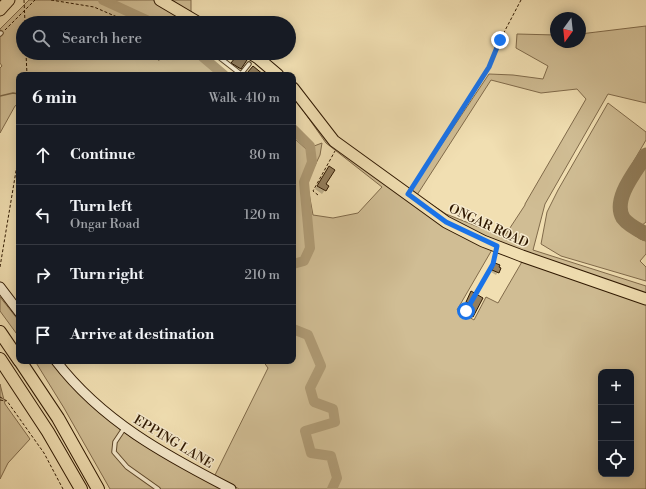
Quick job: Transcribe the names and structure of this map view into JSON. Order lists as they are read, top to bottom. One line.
{"streets":{"main road":["ONGAR ROAD"],"street":["EPPING LANE"]},"north":"bottom","page":{"search":"Search here","heading":["6 min","Walk · 410 m"],"list":[["Continue","80 m"],["Turn left","Ongar Road","120 m"],["Turn right","210 m"],"Arrive at destination"],"map_buttons":["+","−"]}}
